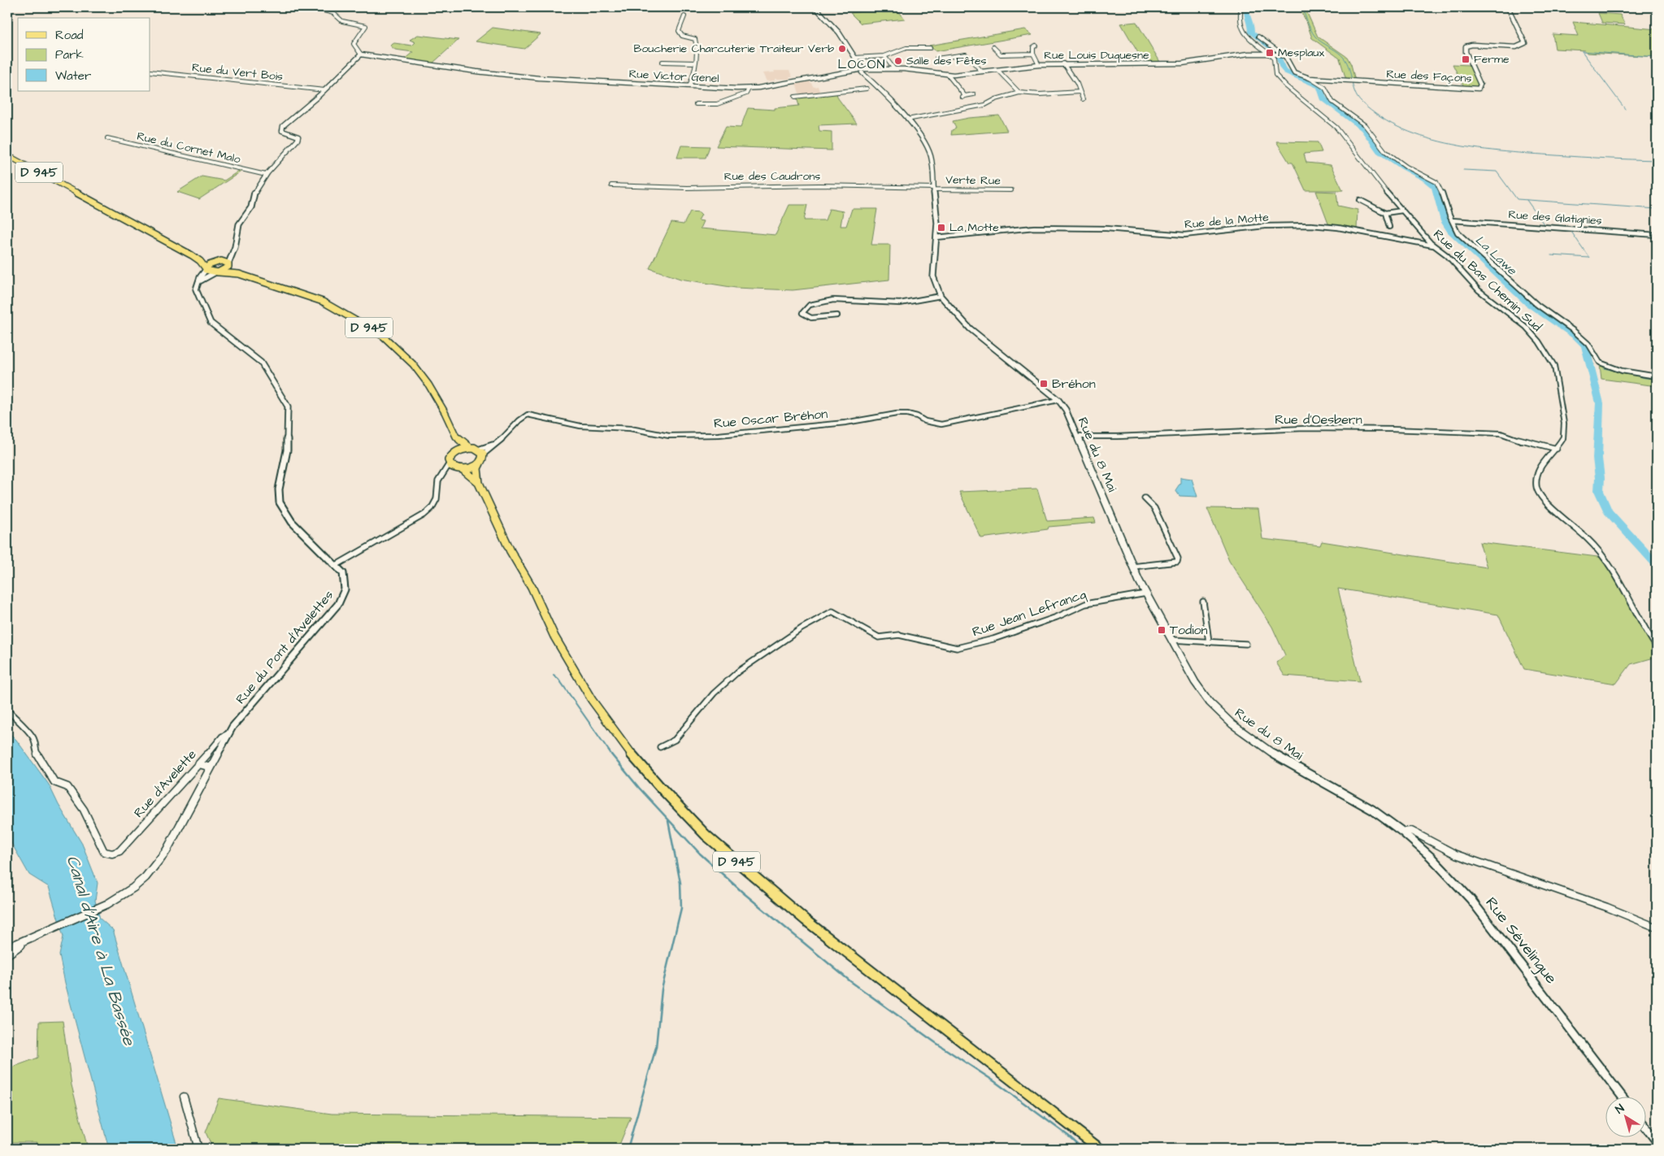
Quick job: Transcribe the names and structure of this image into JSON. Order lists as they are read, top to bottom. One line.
{"streets":{"main road":["D 945","Rue du 8 Mai","Rue Sévelingue"],"street":["Rue Louis Duquesne","Rue du Vert Bois","Rue Victor Genel","Rue des Façons","Rue du Cornet Malo","Rue des Caudrons","Verte Rue","Rue des Glatignies","Rue de la Motte","Rue du Bas Chemin Sud","Rue Oscar Bréhon","Rue d'Oesbern","Rue Jean Lefrancq","Rue du Pont d'Avelettes","Rue d'Avelette"]},"crossings":[["Rue Louis Duquesne","Rue Victor Genel"],["Rue Louis Duquesne","Rue du Bas Chemin Sud"],["Rue Louis Duquesne","Rue du 8 Mai"],["Rue Victor Genel","Rue du 8 Mai"],["D 945","Rue Oscar Bréhon"],["Rue des Caudrons","Verte Rue"],["Rue des Caudrons","Rue du 8 Mai"],["Verte Rue","Rue du 8 Mai"],["Rue de la Motte","Rue du Bas Chemin Sud"],["Rue de la Motte","Rue du 8 Mai"],["Rue du Bas Chemin Sud","Rue d'Oesbern"],["Rue Oscar Bréhon","Rue du 8 Mai"],["Rue d'Oesbern","Rue du 8 Mai"],["Rue du 8 Mai","Rue Jean Lefrancq"],["Rue du 8 Mai","Rue Sévelingue"],["Rue du Pont d'Avelettes","Rue d'Avelette"]],"districts":["LOCON"],"water":["La Lawe","Canal d'Aire à La Bassée"],"places":{"other":["Boucherie Charcuterie Traiteur Verb","Salle des Fêtes"],"transit":["Mesplaux","Ferme","La Motte","Bréhon","Todion"]},"legend":["Road","Park","Water"],"north":"top left"}
